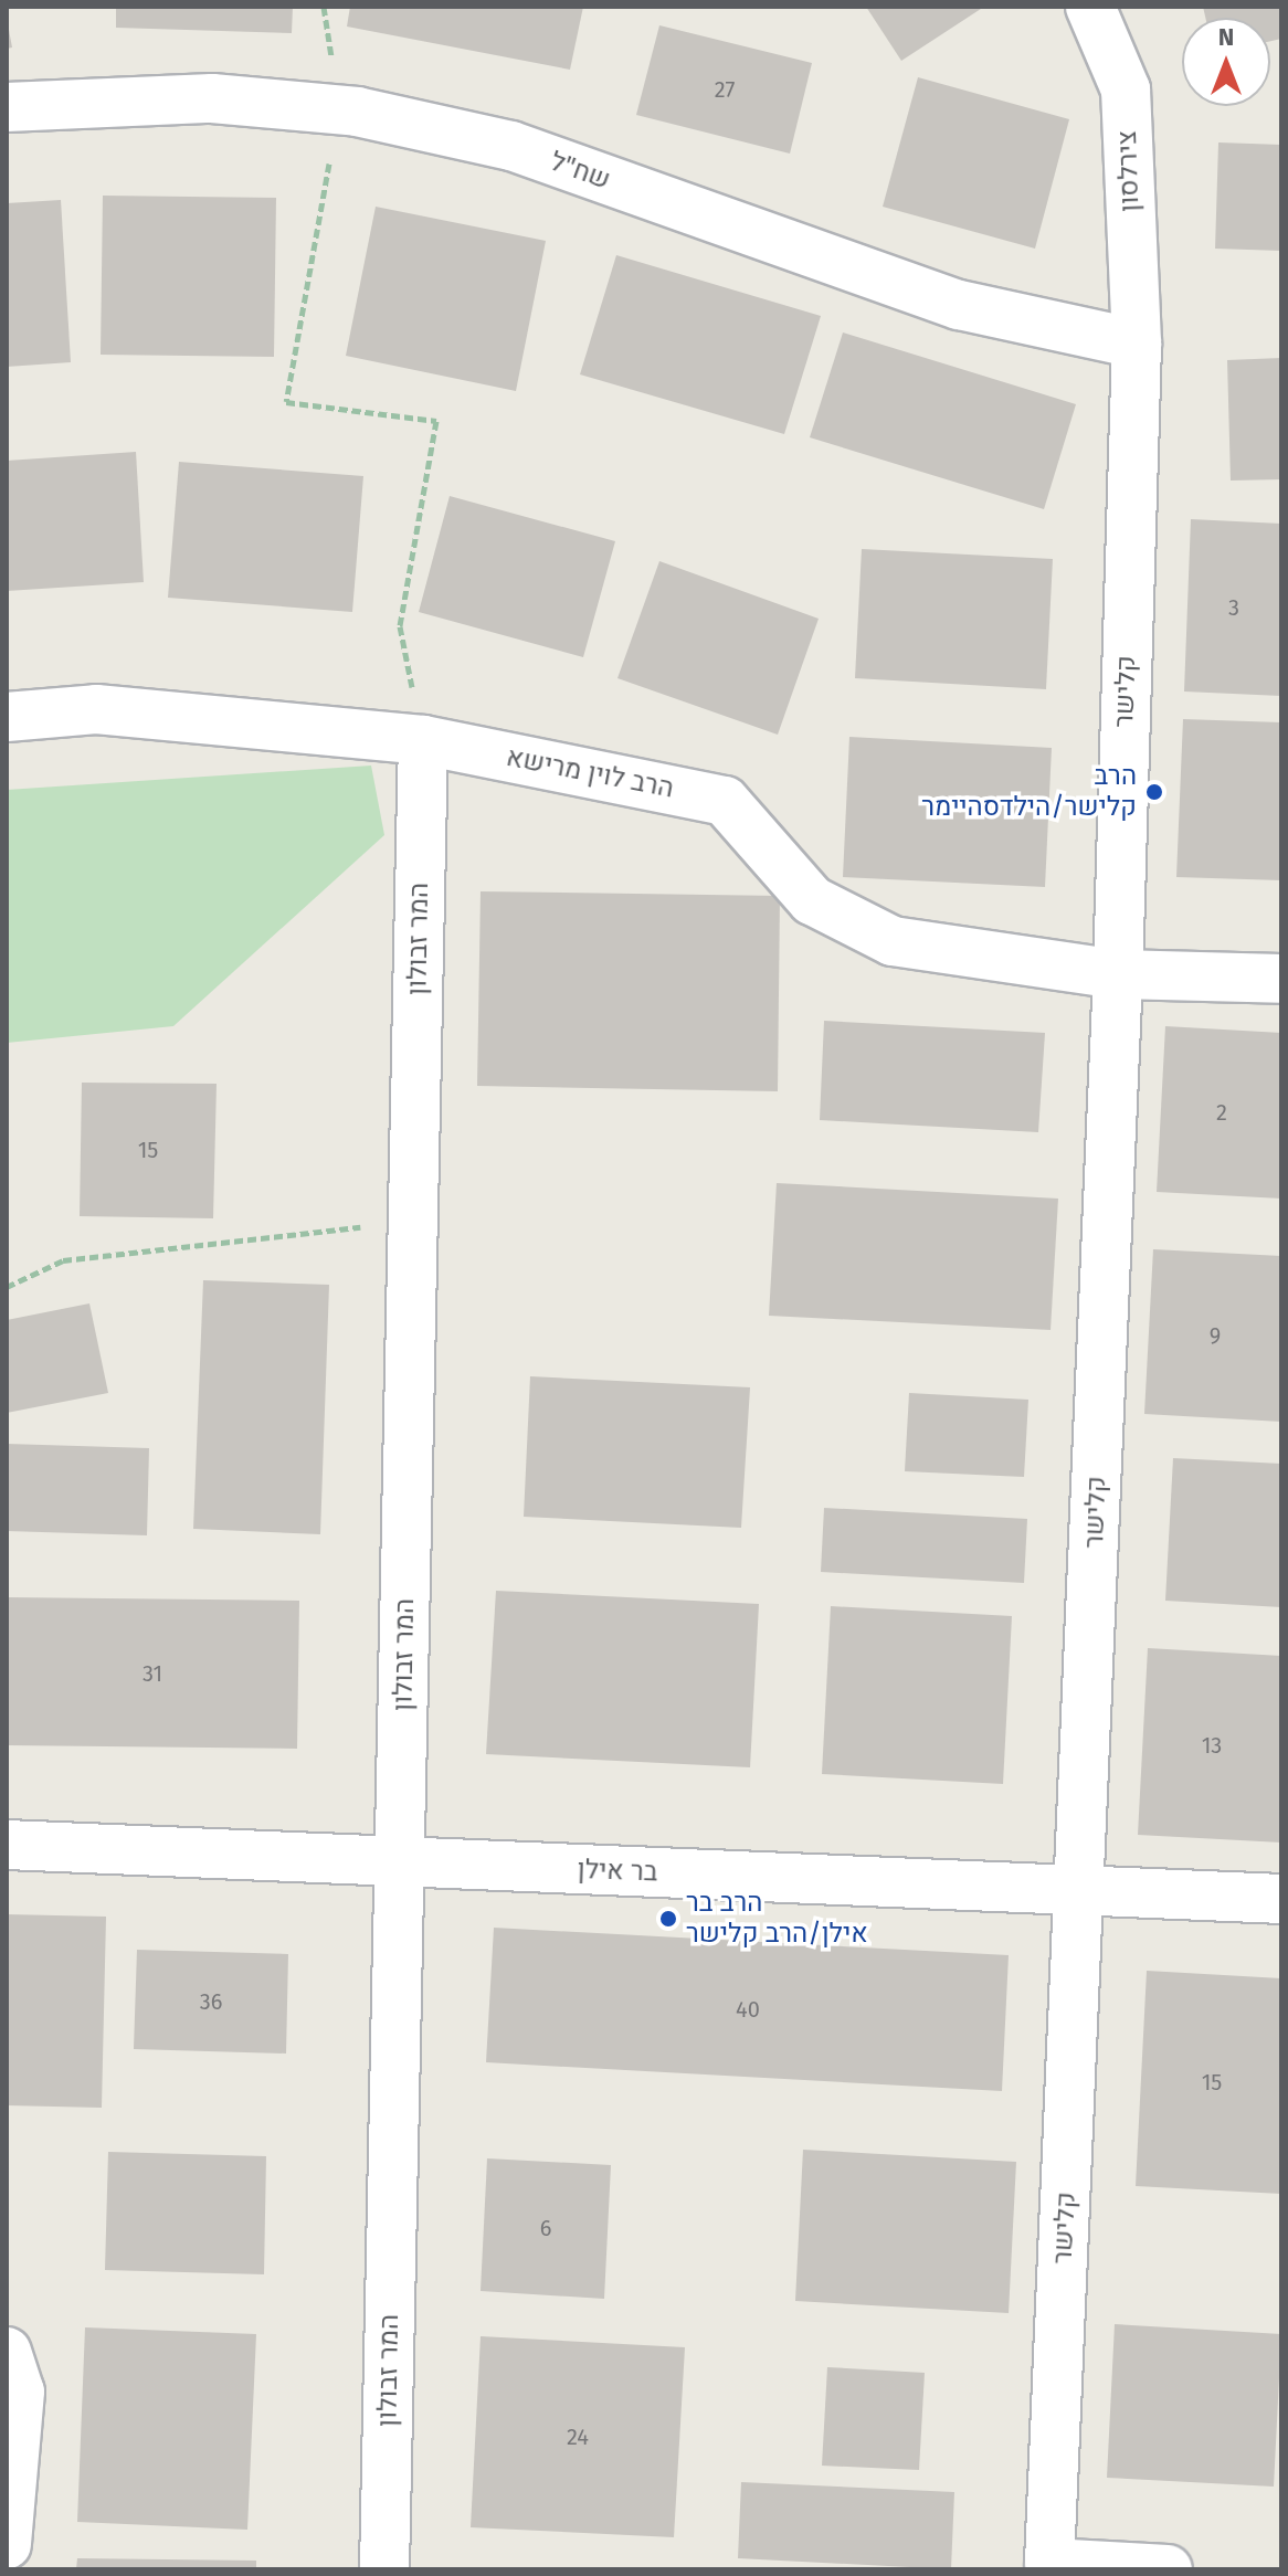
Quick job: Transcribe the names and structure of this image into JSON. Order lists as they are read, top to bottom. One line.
{"streets":{"street":["שח\"ל","צירלסון","קלישר","הרב לוין מרישא","המר זבולון","בר אילן"]},"crossings":[["שח\"ל","צירלסון"],["שח\"ל","קלישר"],["צירלסון","קלישר"],["קלישר","הרב לוין מרישא"],["קלישר","בר אילן"],["הרב לוין מרישא","המר זבולון"],["המר זבולון","בר אילן"]],"places":["הרב קלישר/הילדסהיימר","הרב בר אילן/הרב קלישר"],"house_numbers":["27","3","2","15","9","31","13","36","40","15","6","24"],"north":"top"}
